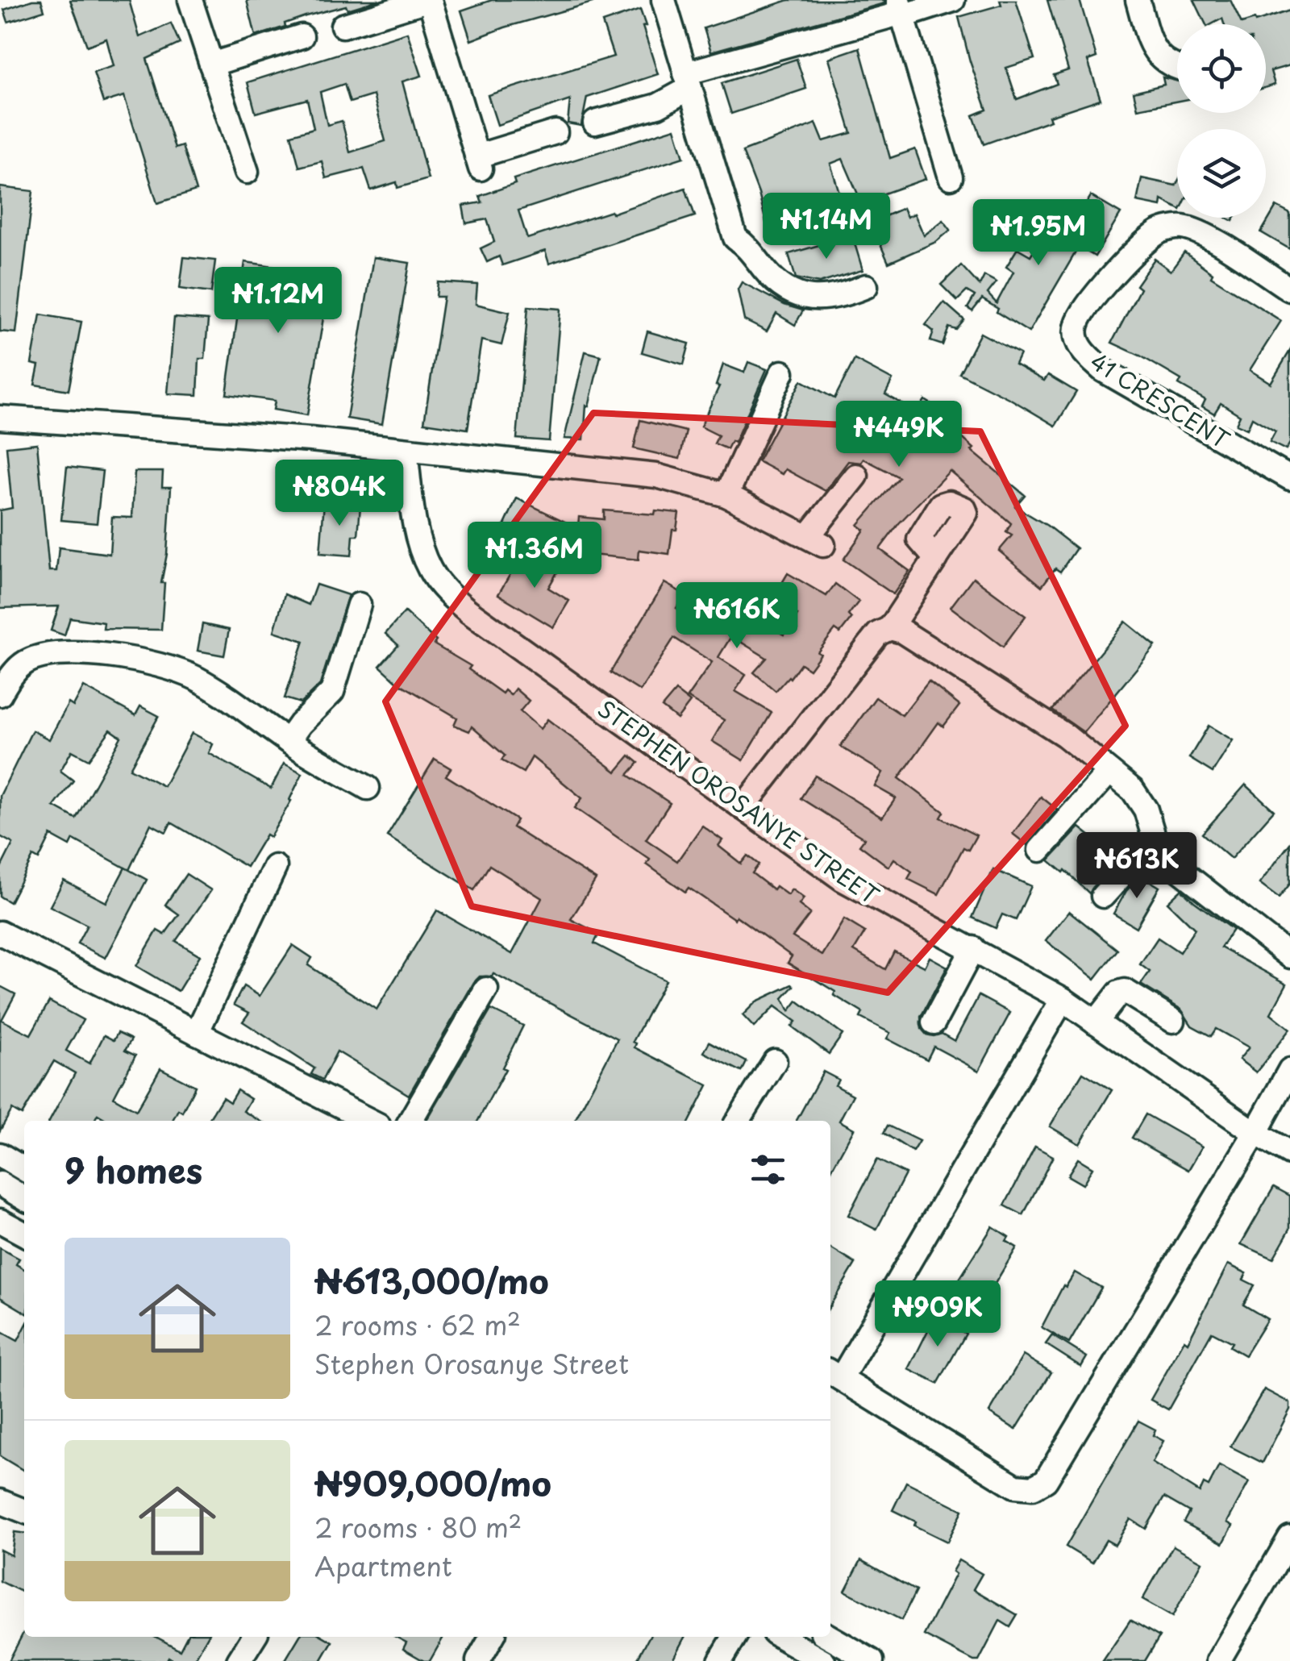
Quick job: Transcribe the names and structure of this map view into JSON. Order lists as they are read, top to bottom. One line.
{"streets":{"street":["41 CRESCENT","STEPHEN OROSANYE STREET"]},"page":{"price":["₦1.14M","₦1.95M","₦1.12M","₦449K","₦804K","₦1.36M","₦616K","₦613K","₦909K"],"heading":"9 homes","list":[{"name":"₦613,000/mo","note":"2 rooms · 62 m² · Stephen Orosanye Street"},{"name":"₦909,000/mo","note":"2 rooms · 80 m² · Apartment"}]}}
